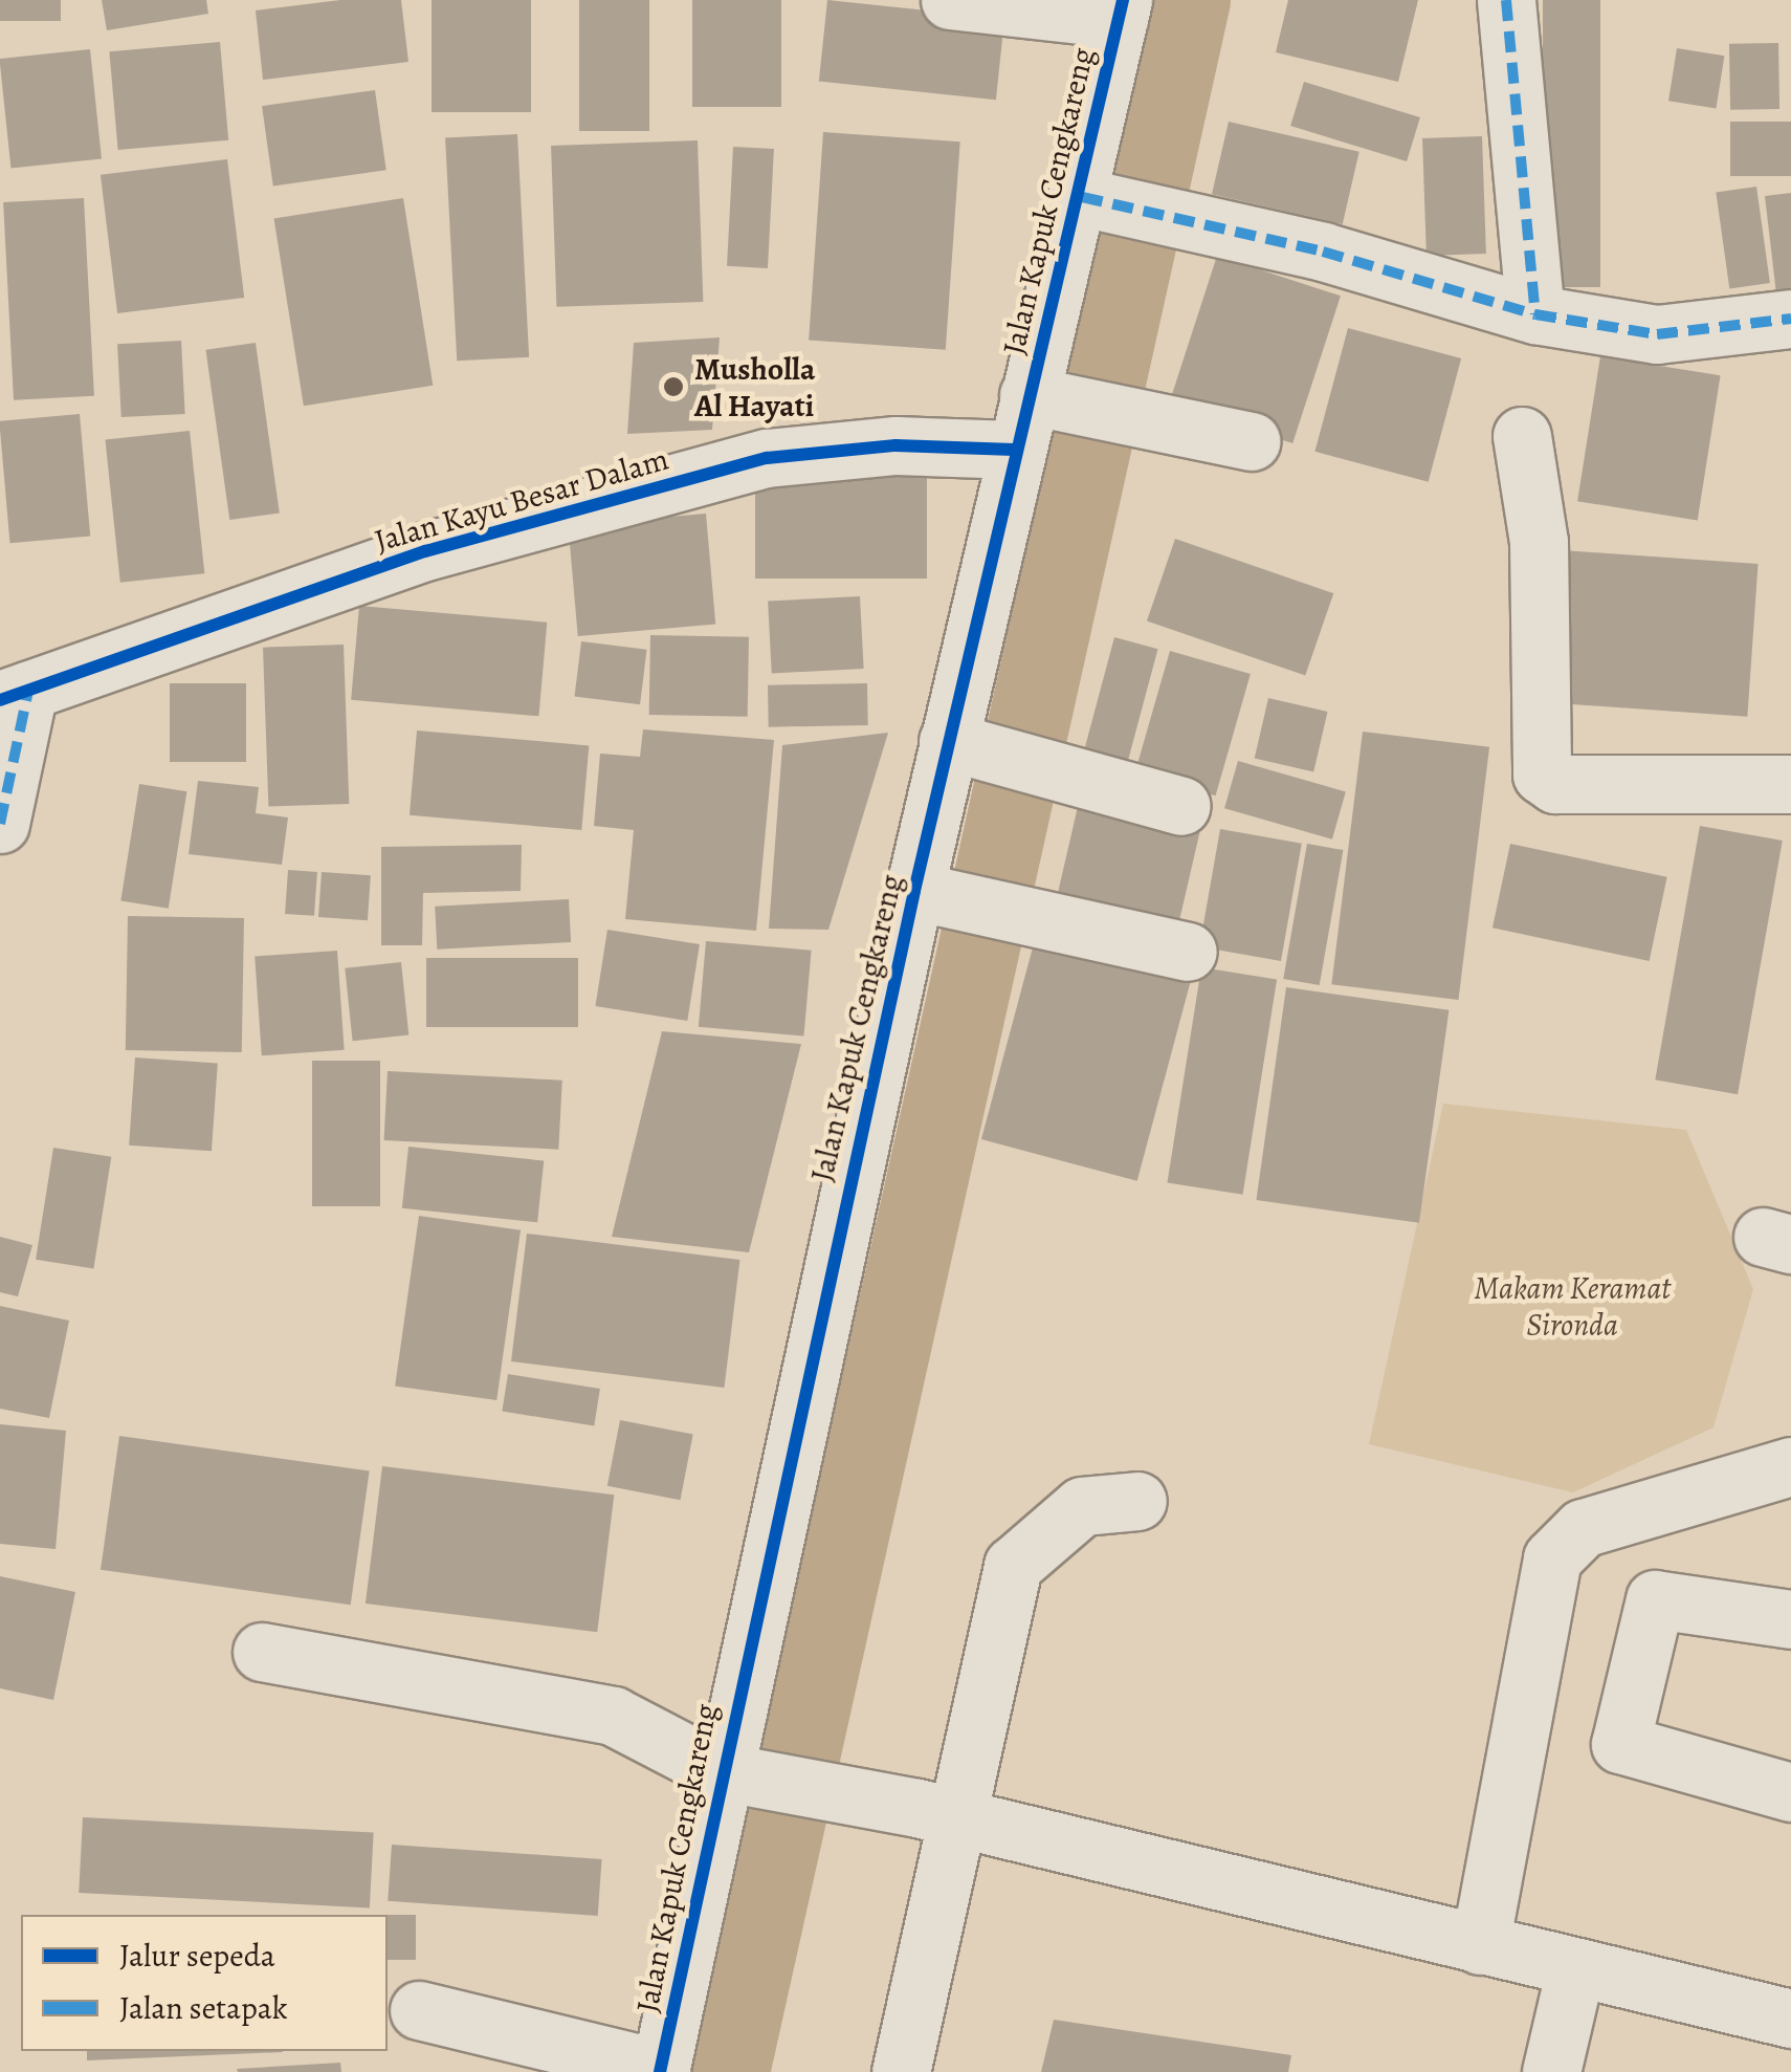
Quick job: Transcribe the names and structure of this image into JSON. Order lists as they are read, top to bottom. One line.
{"streets":{"street":["Jalan Kapuk Cengkareng","Jalan Kayu Besar Dalam"]},"crossings":[["Jalan Kapuk Cengkareng","Jalan Kayu Besar Dalam"]],"parks":["Makam Keramat Sironda"],"places":["Musholla Al Hayati"],"legend":["Jalur sepeda","Jalan setapak"]}
